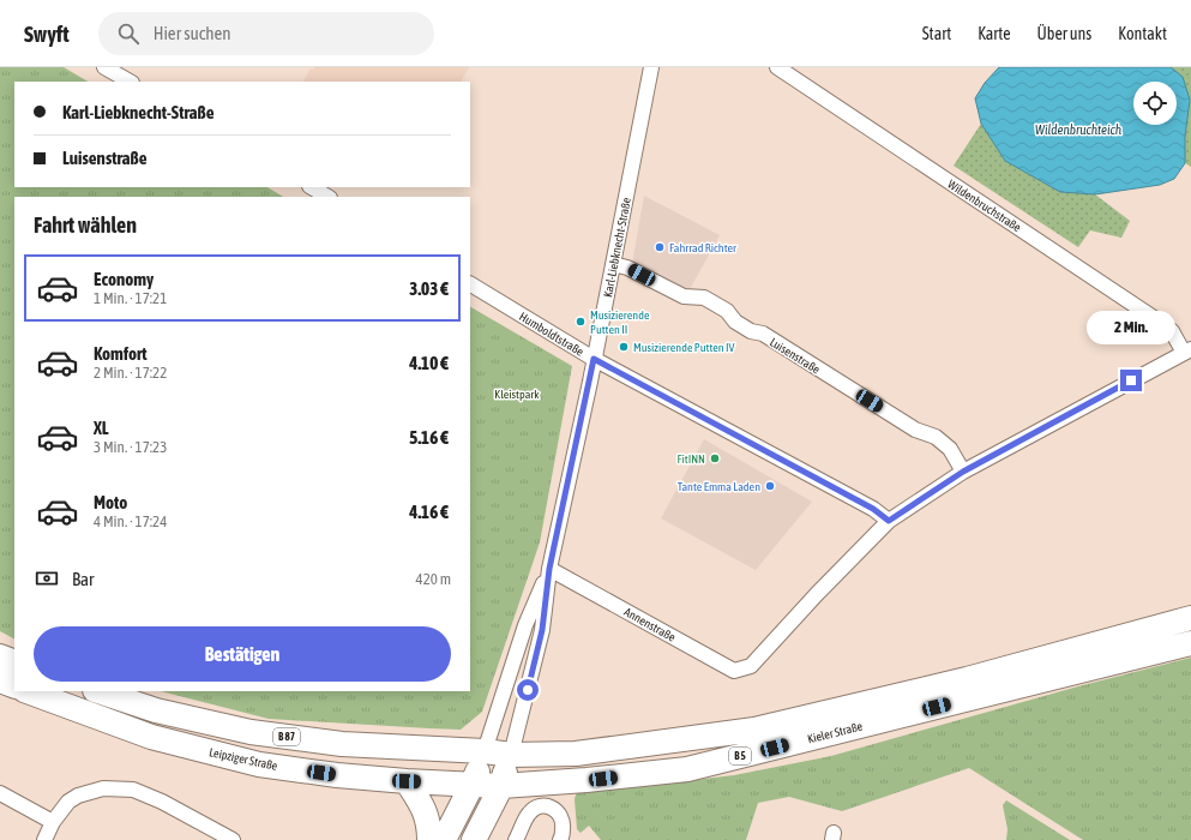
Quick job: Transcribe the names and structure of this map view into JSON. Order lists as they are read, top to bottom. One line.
{"streets":{"main road":["Kieler Straße","B 87","B 5","Leipziger Straße"],"street":["Wildenbruchstraße","Karl-Liebknecht-Straße","Humboldtstraße","Luisenstraße","Annenstraße"]},"crossings":[["Karl-Liebknecht-Straße","Humboldtstraße"],["Karl-Liebknecht-Straße","Luisenstraße"],["Karl-Liebknecht-Straße","Annenstraße"],["Karl-Liebknecht-Straße","Kieler Straße"],["Karl-Liebknecht-Straße","B 87"],["Humboldtstraße","Annenstraße"],["Kieler Straße","B 87"],["Kieler Straße","Leipziger Straße"]],"water":["Wildenbruchteich"],"parks":["Kleistpark"],"places":["Fahrrad Richter","Musizierende Putten II","Musizierende Putten IV","FitINN","Tante Emma Laden"],"page":{"header":"Swyft","search":"Hier suchen","nav":["Start","Karte","Über uns","Kontakt"],"banner":["Karl-Liebknecht-Straße","Luisenstraße"],"heading":"Fahrt wählen","list":[{"name":"Economy","note":"1 Min. · 17:21","value":"3.03 €"},{"name":"Komfort","note":"2 Min. · 17:22","value":"4.10 €"},{"name":"XL","note":"3 Min. · 17:23","value":"5.16 €"},{"name":"Moto","note":"4 Min. · 17:24","value":"4.16 €"}],"bubble":"2 Min.","pay":["Bar","420 m"],"buttons":"Bestätigen"}}
